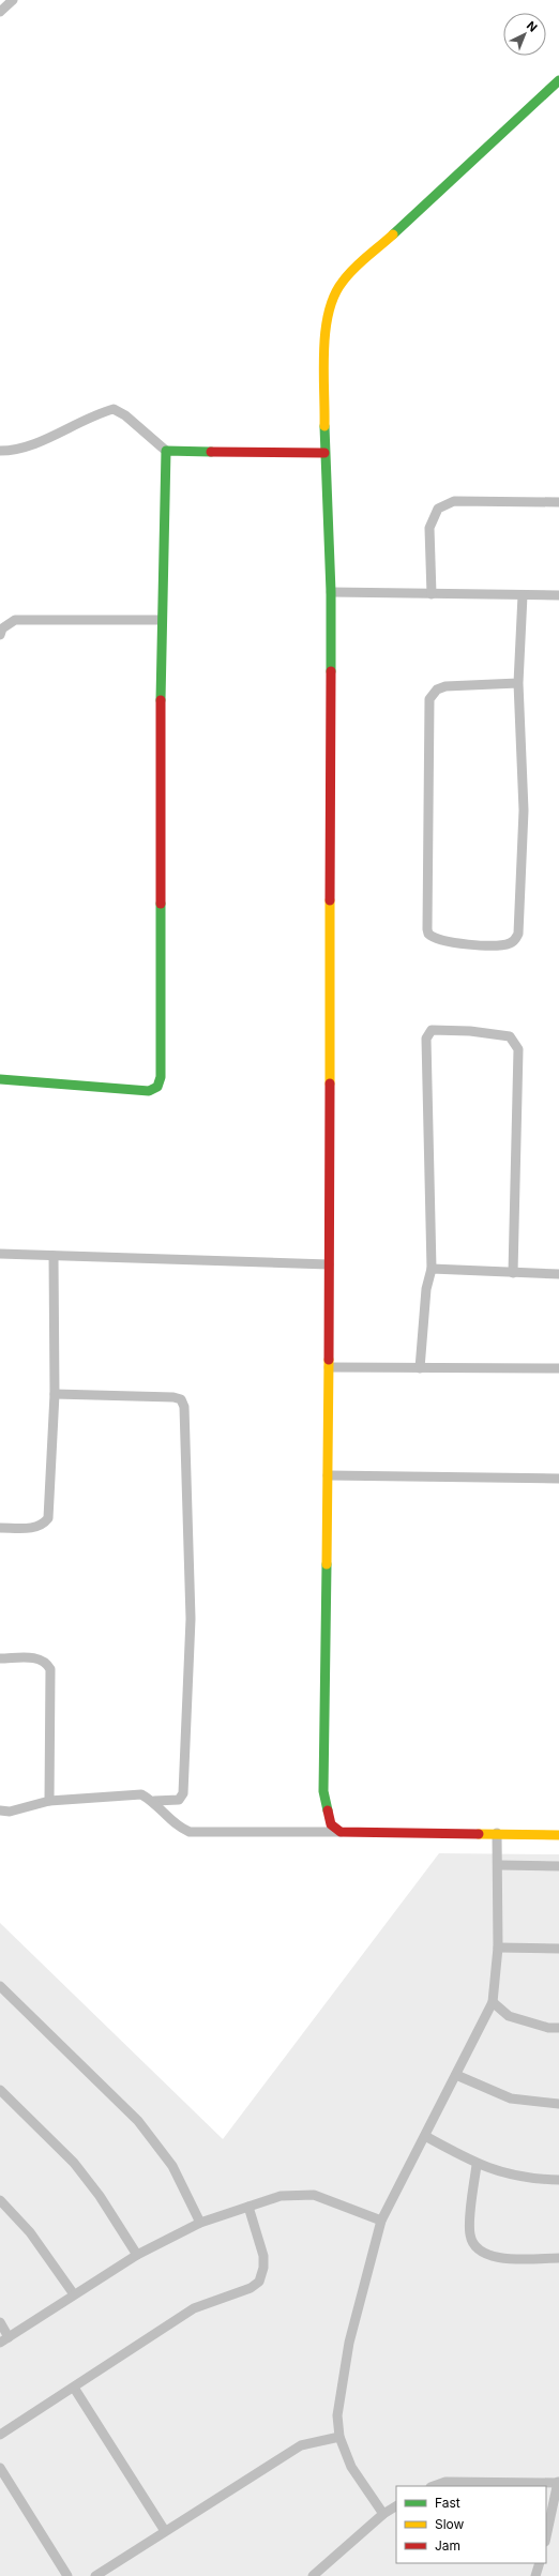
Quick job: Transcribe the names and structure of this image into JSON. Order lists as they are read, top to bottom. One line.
{"legend":["Fast","Slow","Jam"],"north":"top right"}
